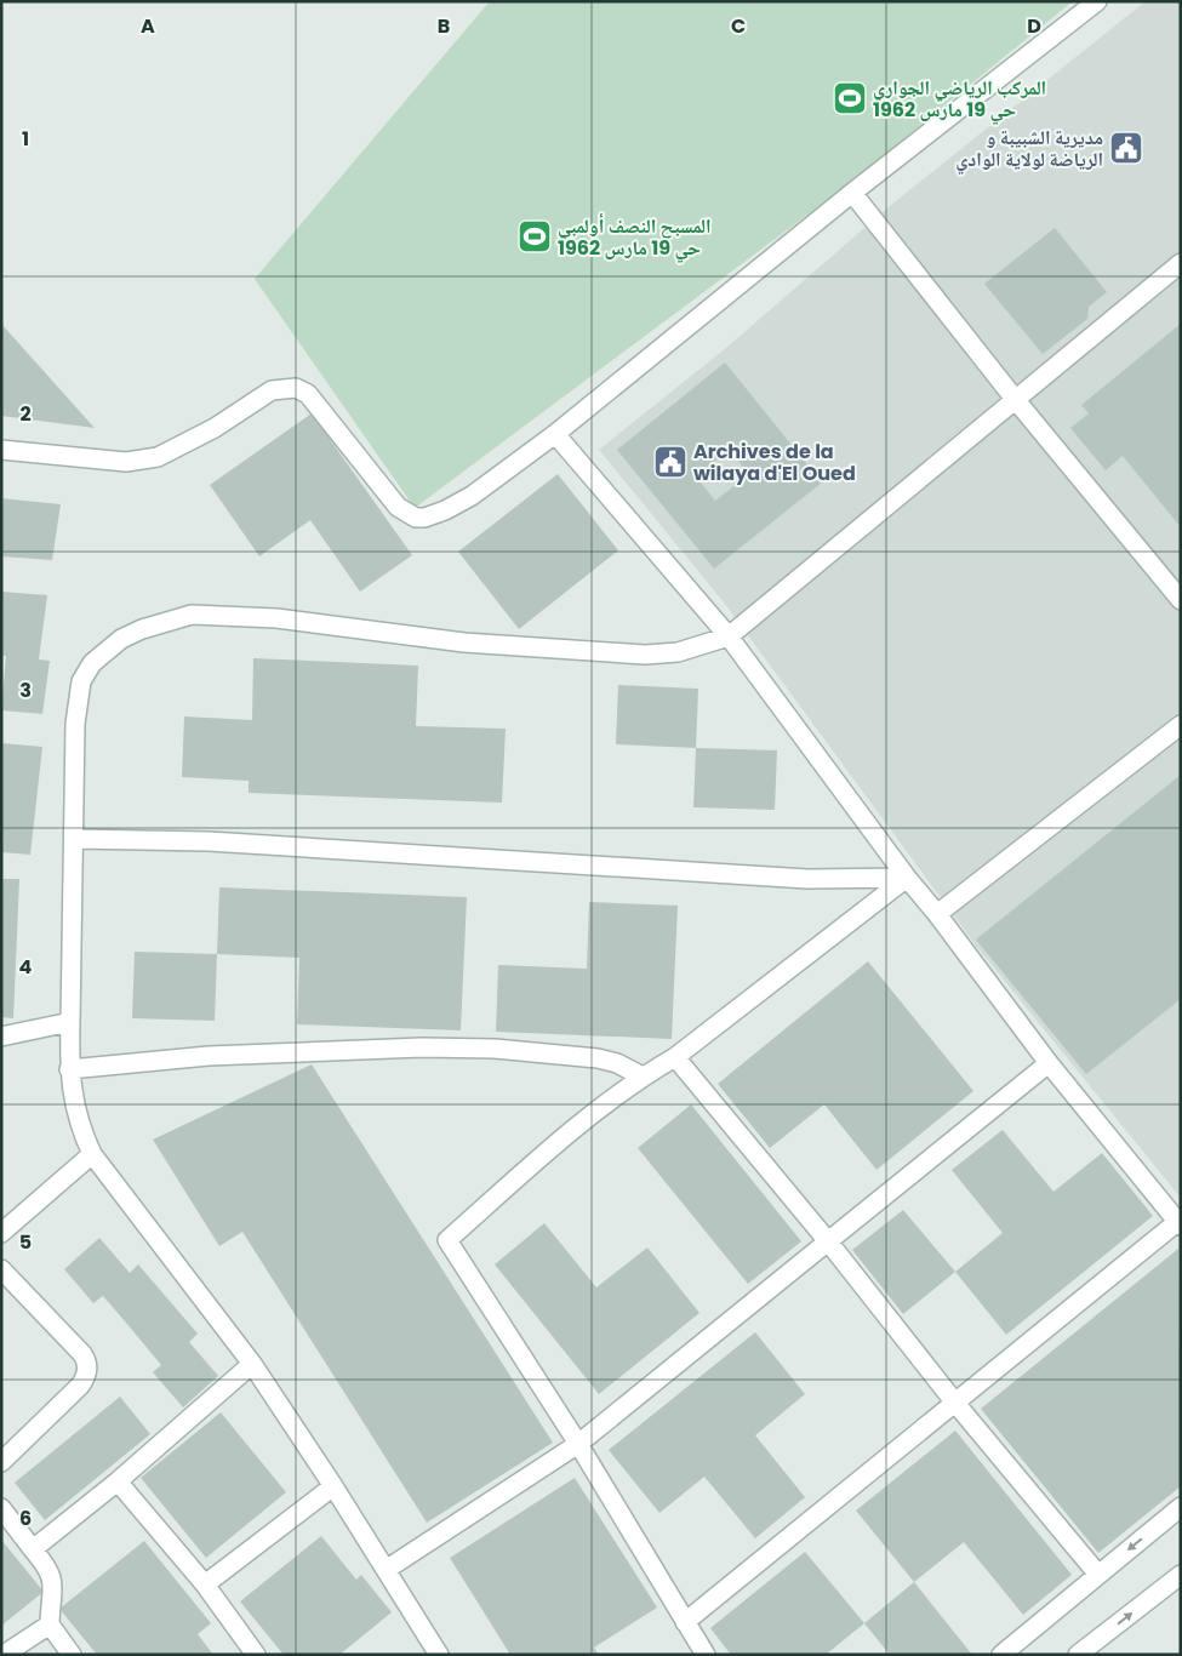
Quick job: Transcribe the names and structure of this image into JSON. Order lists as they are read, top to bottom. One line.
{"places":{"sports":["المركب الرياضي الجواري حي 19 مارس 1962","المسبح النصف أولمبي حي 19 مارس 1962"],"public building":["مديرية الشبيبة و الرياضة لولاية الوادي","Archives de la wilaya d'El Oued"]},"grid":{"columns":["A","B","C","D"],"rows":["1","2","3","4","5","6"]}}
